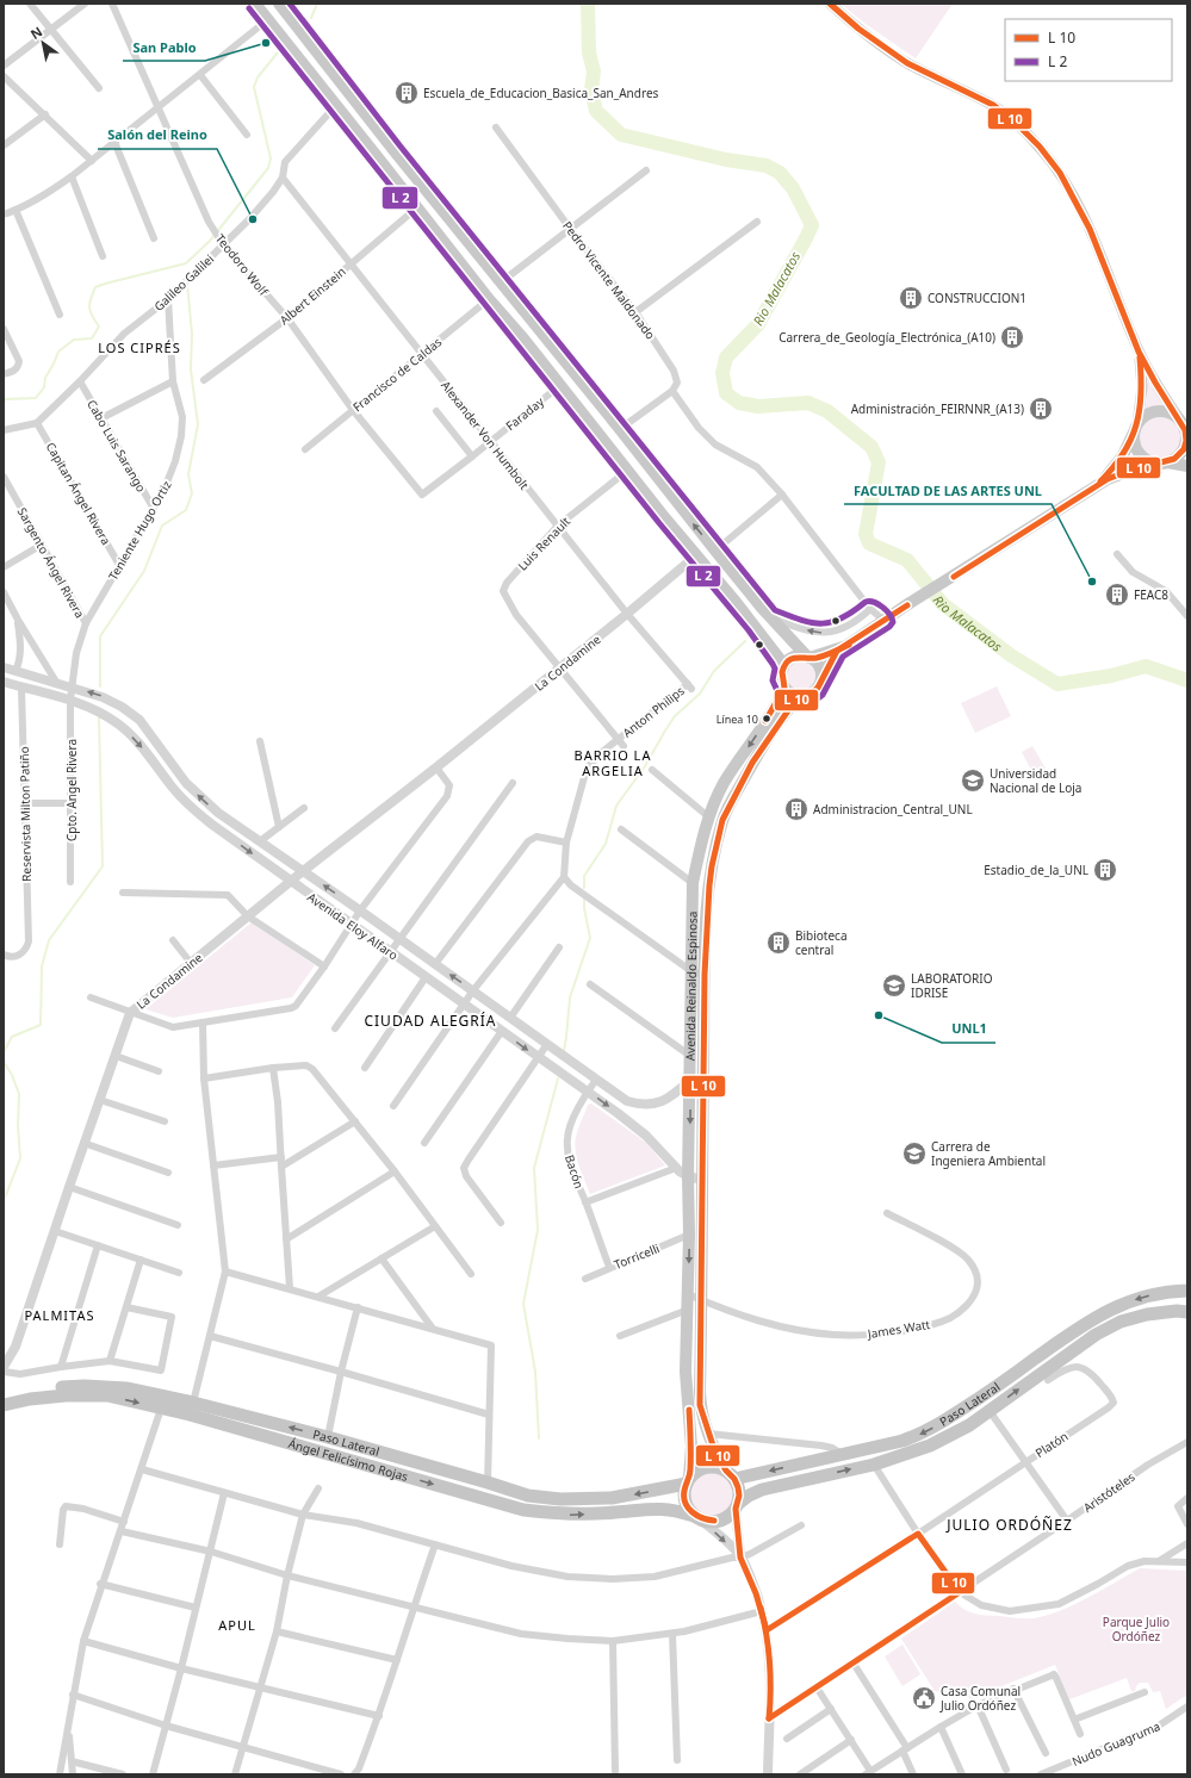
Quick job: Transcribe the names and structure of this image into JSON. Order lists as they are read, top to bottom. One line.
{"streets":{"highway":["Paso Lateral","Ángel Felicísimo Rojas"],"main road":["Avenida Reinaldo Espinosa"],"street":["Teodoro Wolf","Pedro Vicente Maldonado","Galileo Galilei","Albert Einstein","Francisco de Caldas","Faraday","Alexander Von Humbolt","Cabo Luis Sarango","Capitan Ángel Rivera","Teniente Hugo Ortiz","Luis Renault","Sargento Ángel Rivera","La Condamine","Anton Philips","Cpto. Angel Rivera","Reservista Milton Patiño","Avenida Eloy Alfaro","Bacón","Torricelli","James Watt","Platón","Aristóteles","Nudo Guagruma"]},"crossings":[["Teodoro Wolf","Galileo Galilei"],["Teodoro Wolf","Albert Einstein"],["Teodoro Wolf","Francisco de Caldas"],["Teodoro Wolf","Faraday"],["Galileo Galilei","Alexander Von Humbolt"],["Galileo Galilei","Cabo Luis Sarango"],["Galileo Galilei","Capitan Ángel Rivera"],["Galileo Galilei","Teniente Hugo Ortiz"],["Albert Einstein","Alexander Von Humbolt"],["Francisco de Caldas","Alexander Von Humbolt"],["Faraday","Alexander Von Humbolt"],["Alexander Von Humbolt","Luis Renault"],["Alexander Von Humbolt","La Condamine"],["Alexander Von Humbolt","Anton Philips"],["Cabo Luis Sarango","Teniente Hugo Ortiz"],["Capitan Ángel Rivera","Teniente Hugo Ortiz"],["Teniente Hugo Ortiz","Sargento Ángel Rivera"],["Teniente Hugo Ortiz","Cpto. Angel Rivera"],["Teniente Hugo Ortiz","Avenida Eloy Alfaro"],["Luis Renault","La Condamine"],["La Condamine","Avenida Eloy Alfaro"],["Cpto. Angel Rivera","Avenida Eloy Alfaro"],["Reservista Milton Patiño","Avenida Eloy Alfaro"],["Avenida Eloy Alfaro","Avenida Reinaldo Espinosa"],["Avenida Eloy Alfaro","Bacón"],["Avenida Reinaldo Espinosa","Torricelli"],["Avenida Reinaldo Espinosa","James Watt"],["Avenida Reinaldo Espinosa","Paso Lateral"],["Avenida Reinaldo Espinosa","Ángel Felicísimo Rojas"],["Bacón","Torricelli"],["Paso Lateral","Ángel Felicísimo Rojas"]],"one_way":["Ángel Felicísimo Rojas"],"districts":["LOS CIPRÉS","BARRIO LA ARGELIA","CIUDAD ALEGRÍA","PALMITAS","JULIO ORDÓÑEZ","APUL"],"water":["Rio Malacatos"],"parks":["Parque Julio Ordóñez"],"places":{"other":["San Pablo","Salón del Reino","FACULTAD DE LAS ARTES UNL","Línea 10","UNL1"],"building":["Escuela_de_Educacion_Basica_San_Andres","CONSTRUCCION1","Carrera_de_Geología_Electrónica_(A10)","Administración_FEIRNNR_(A13)","FEAC8","Administracion_Central_UNL","Estadio_de_la_UNL","Bibioteca central"],"school or university":["Universidad Nacional de Loja","LABORATORIO IDRISE","Carrera de Ingeniera Ambiental"],"public building":["Casa Comunal Julio Ordóñez"]},"legend":["L 10","L 2"],"north":"top left"}
